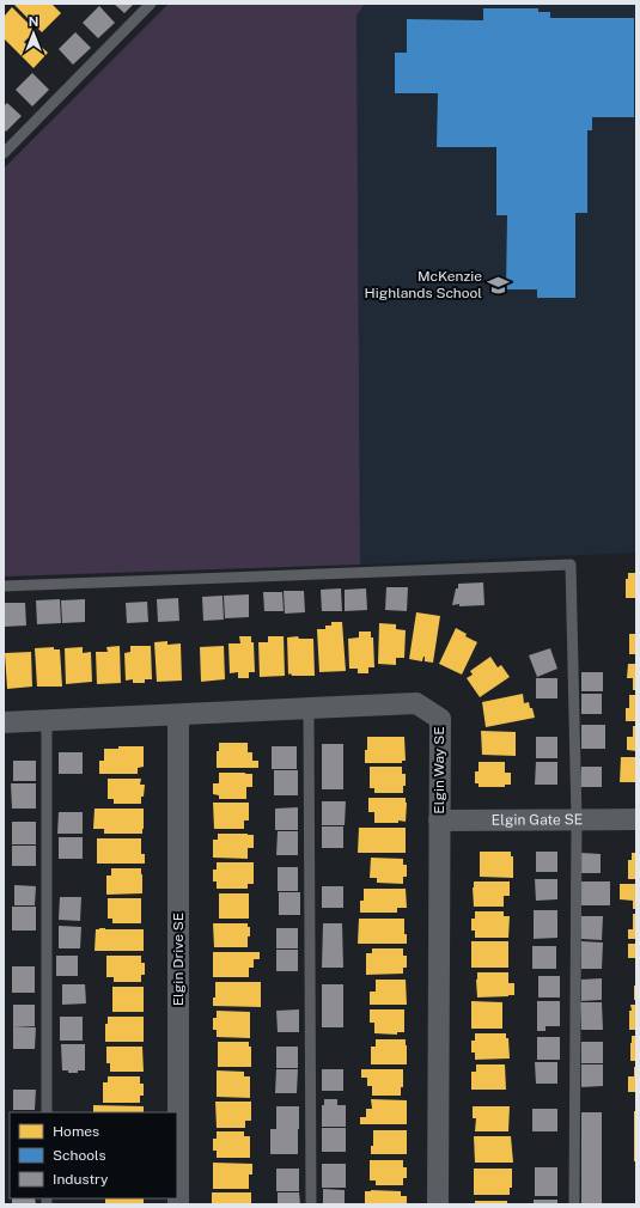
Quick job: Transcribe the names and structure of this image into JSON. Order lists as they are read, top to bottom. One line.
{"streets":{"street":["Elgin Way SE","Elgin Gate SE","Elgin Drive SE"]},"crossings":[["Elgin Way SE","Elgin Gate SE"],["Elgin Way SE","Elgin Drive SE"]],"places":{"school or university":["McKenzie Highlands School"]},"legend":["Homes","Schools","Industry"],"north":"top"}
